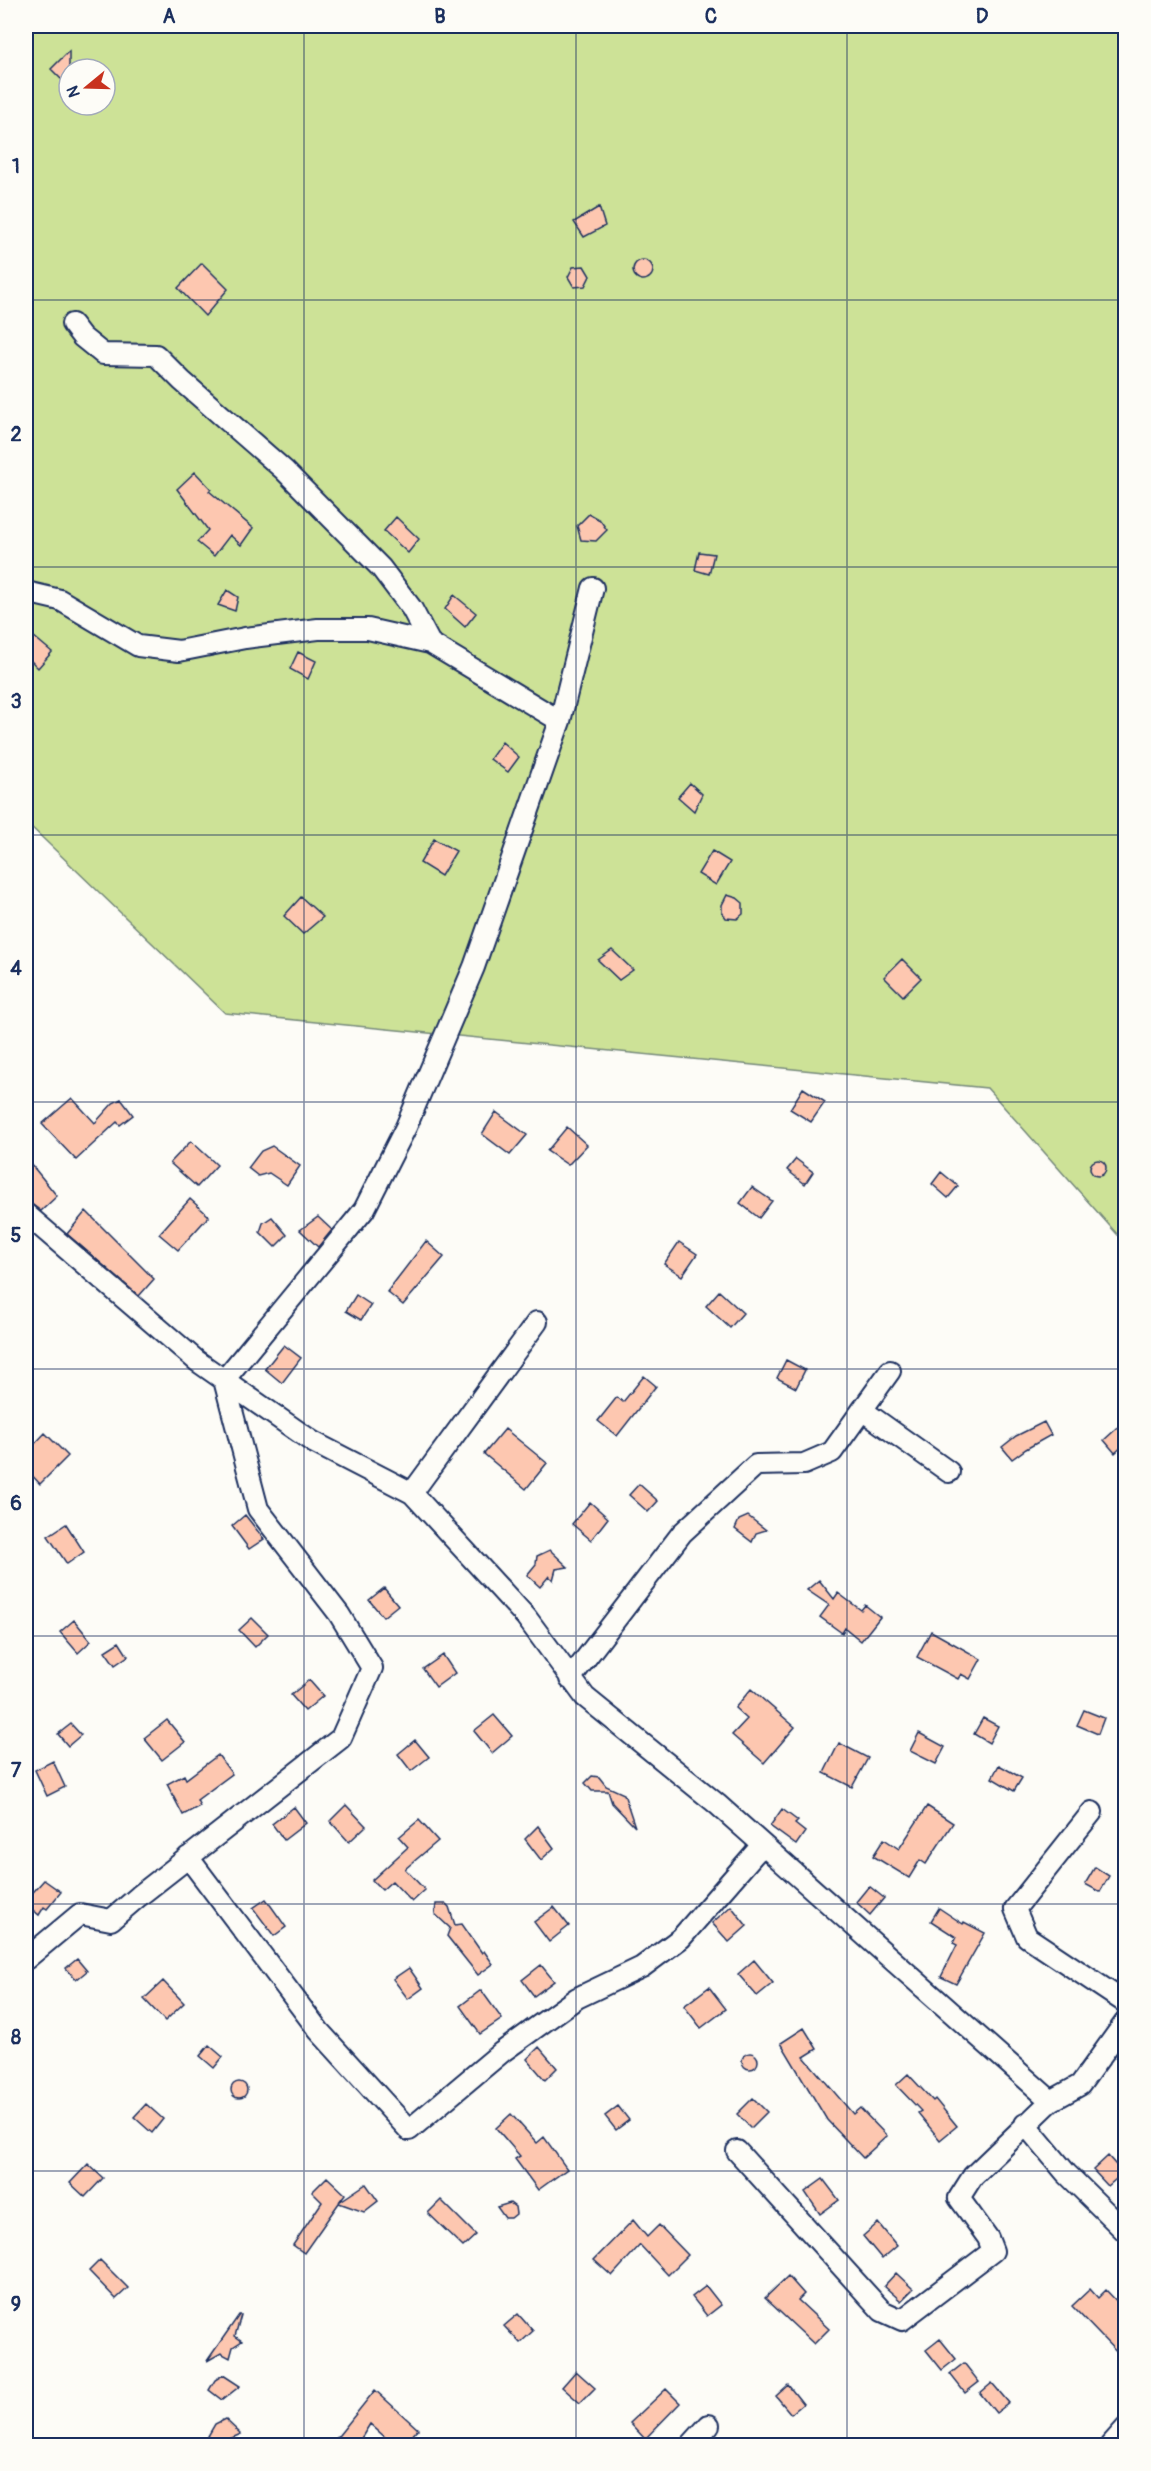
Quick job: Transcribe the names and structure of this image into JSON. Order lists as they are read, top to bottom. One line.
{"north":"left","grid":{"columns":["A","B","C","D"],"rows":["1","2","3","4","5","6","7","8","9"]}}
